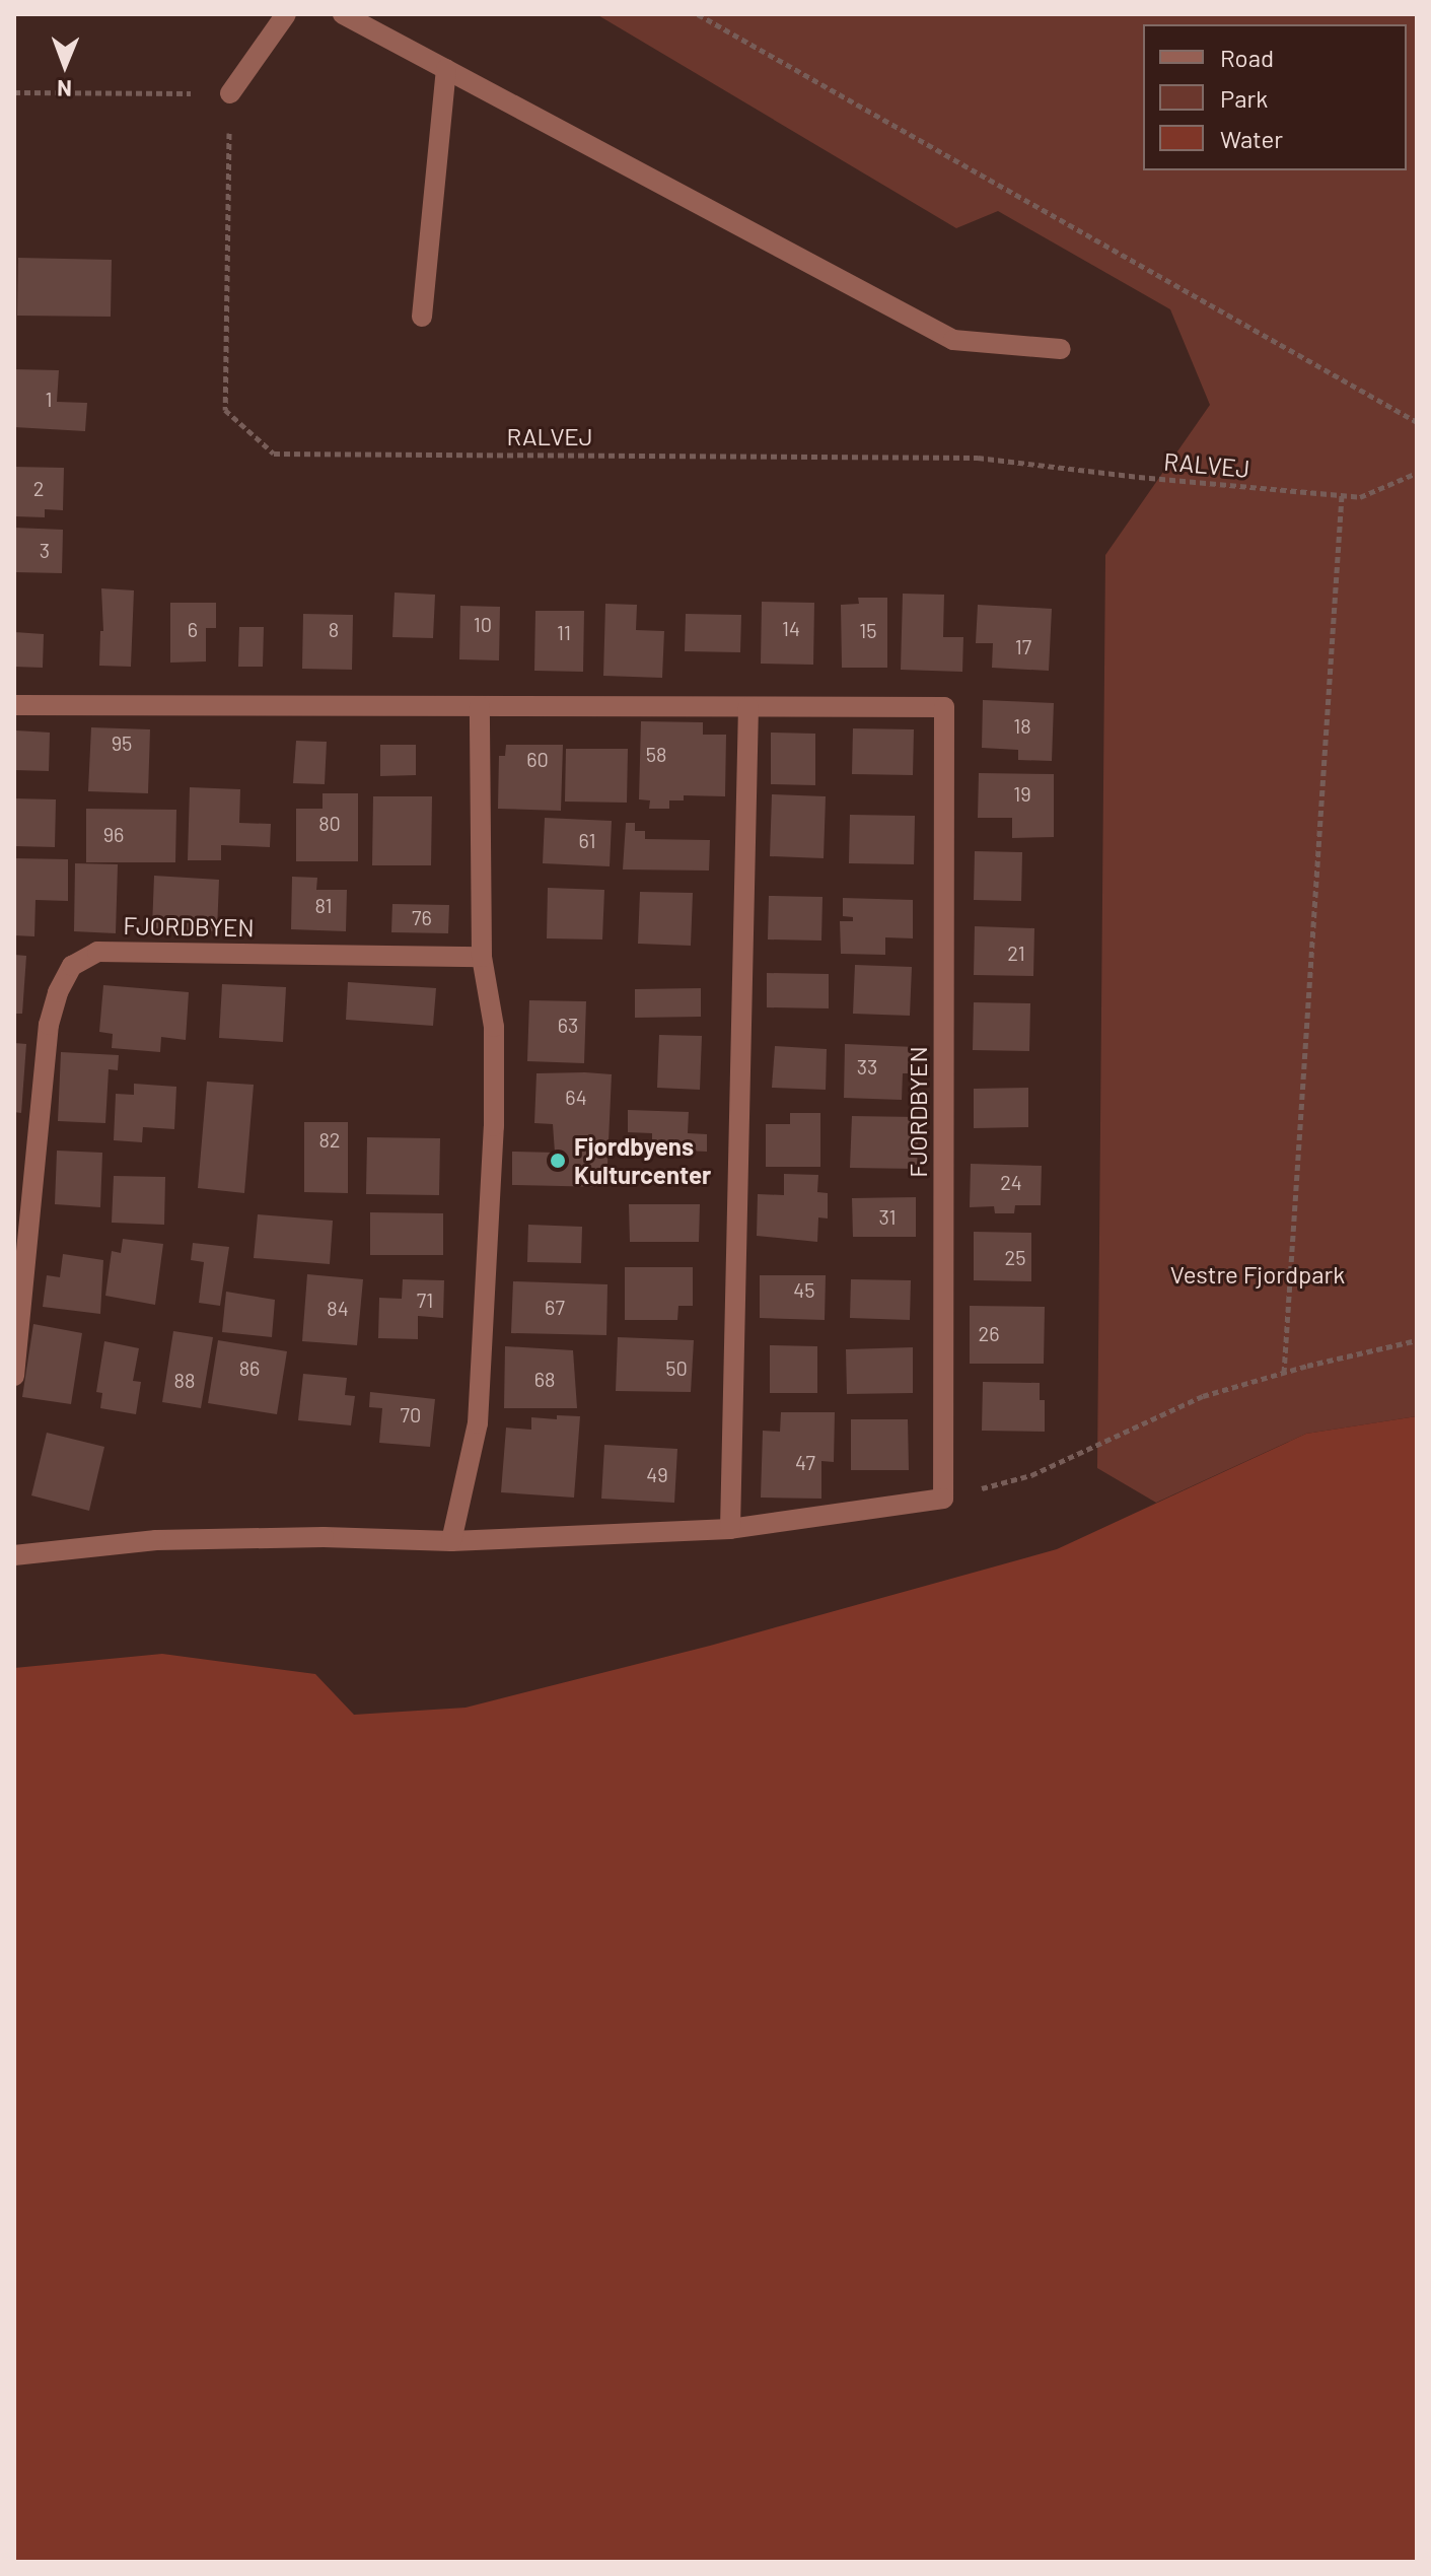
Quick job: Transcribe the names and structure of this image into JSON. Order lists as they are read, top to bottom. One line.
{"streets":{"street":["FJORDBYEN"],"path":["RALVEJ"]},"parks":["Vestre Fjordpark"],"places":["Fjordbyens Kulturcenter"],"house_numbers":["1","2","3","10","14","6","8","15","11","17","18","95","58","60","19","80","96","61","81","76","21","63","33","64","82","24","31","25","45","71","67","84","26","86","50","68","88","70","47","49"],"legend":["Road","Park","Water"],"north":"bottom"}
